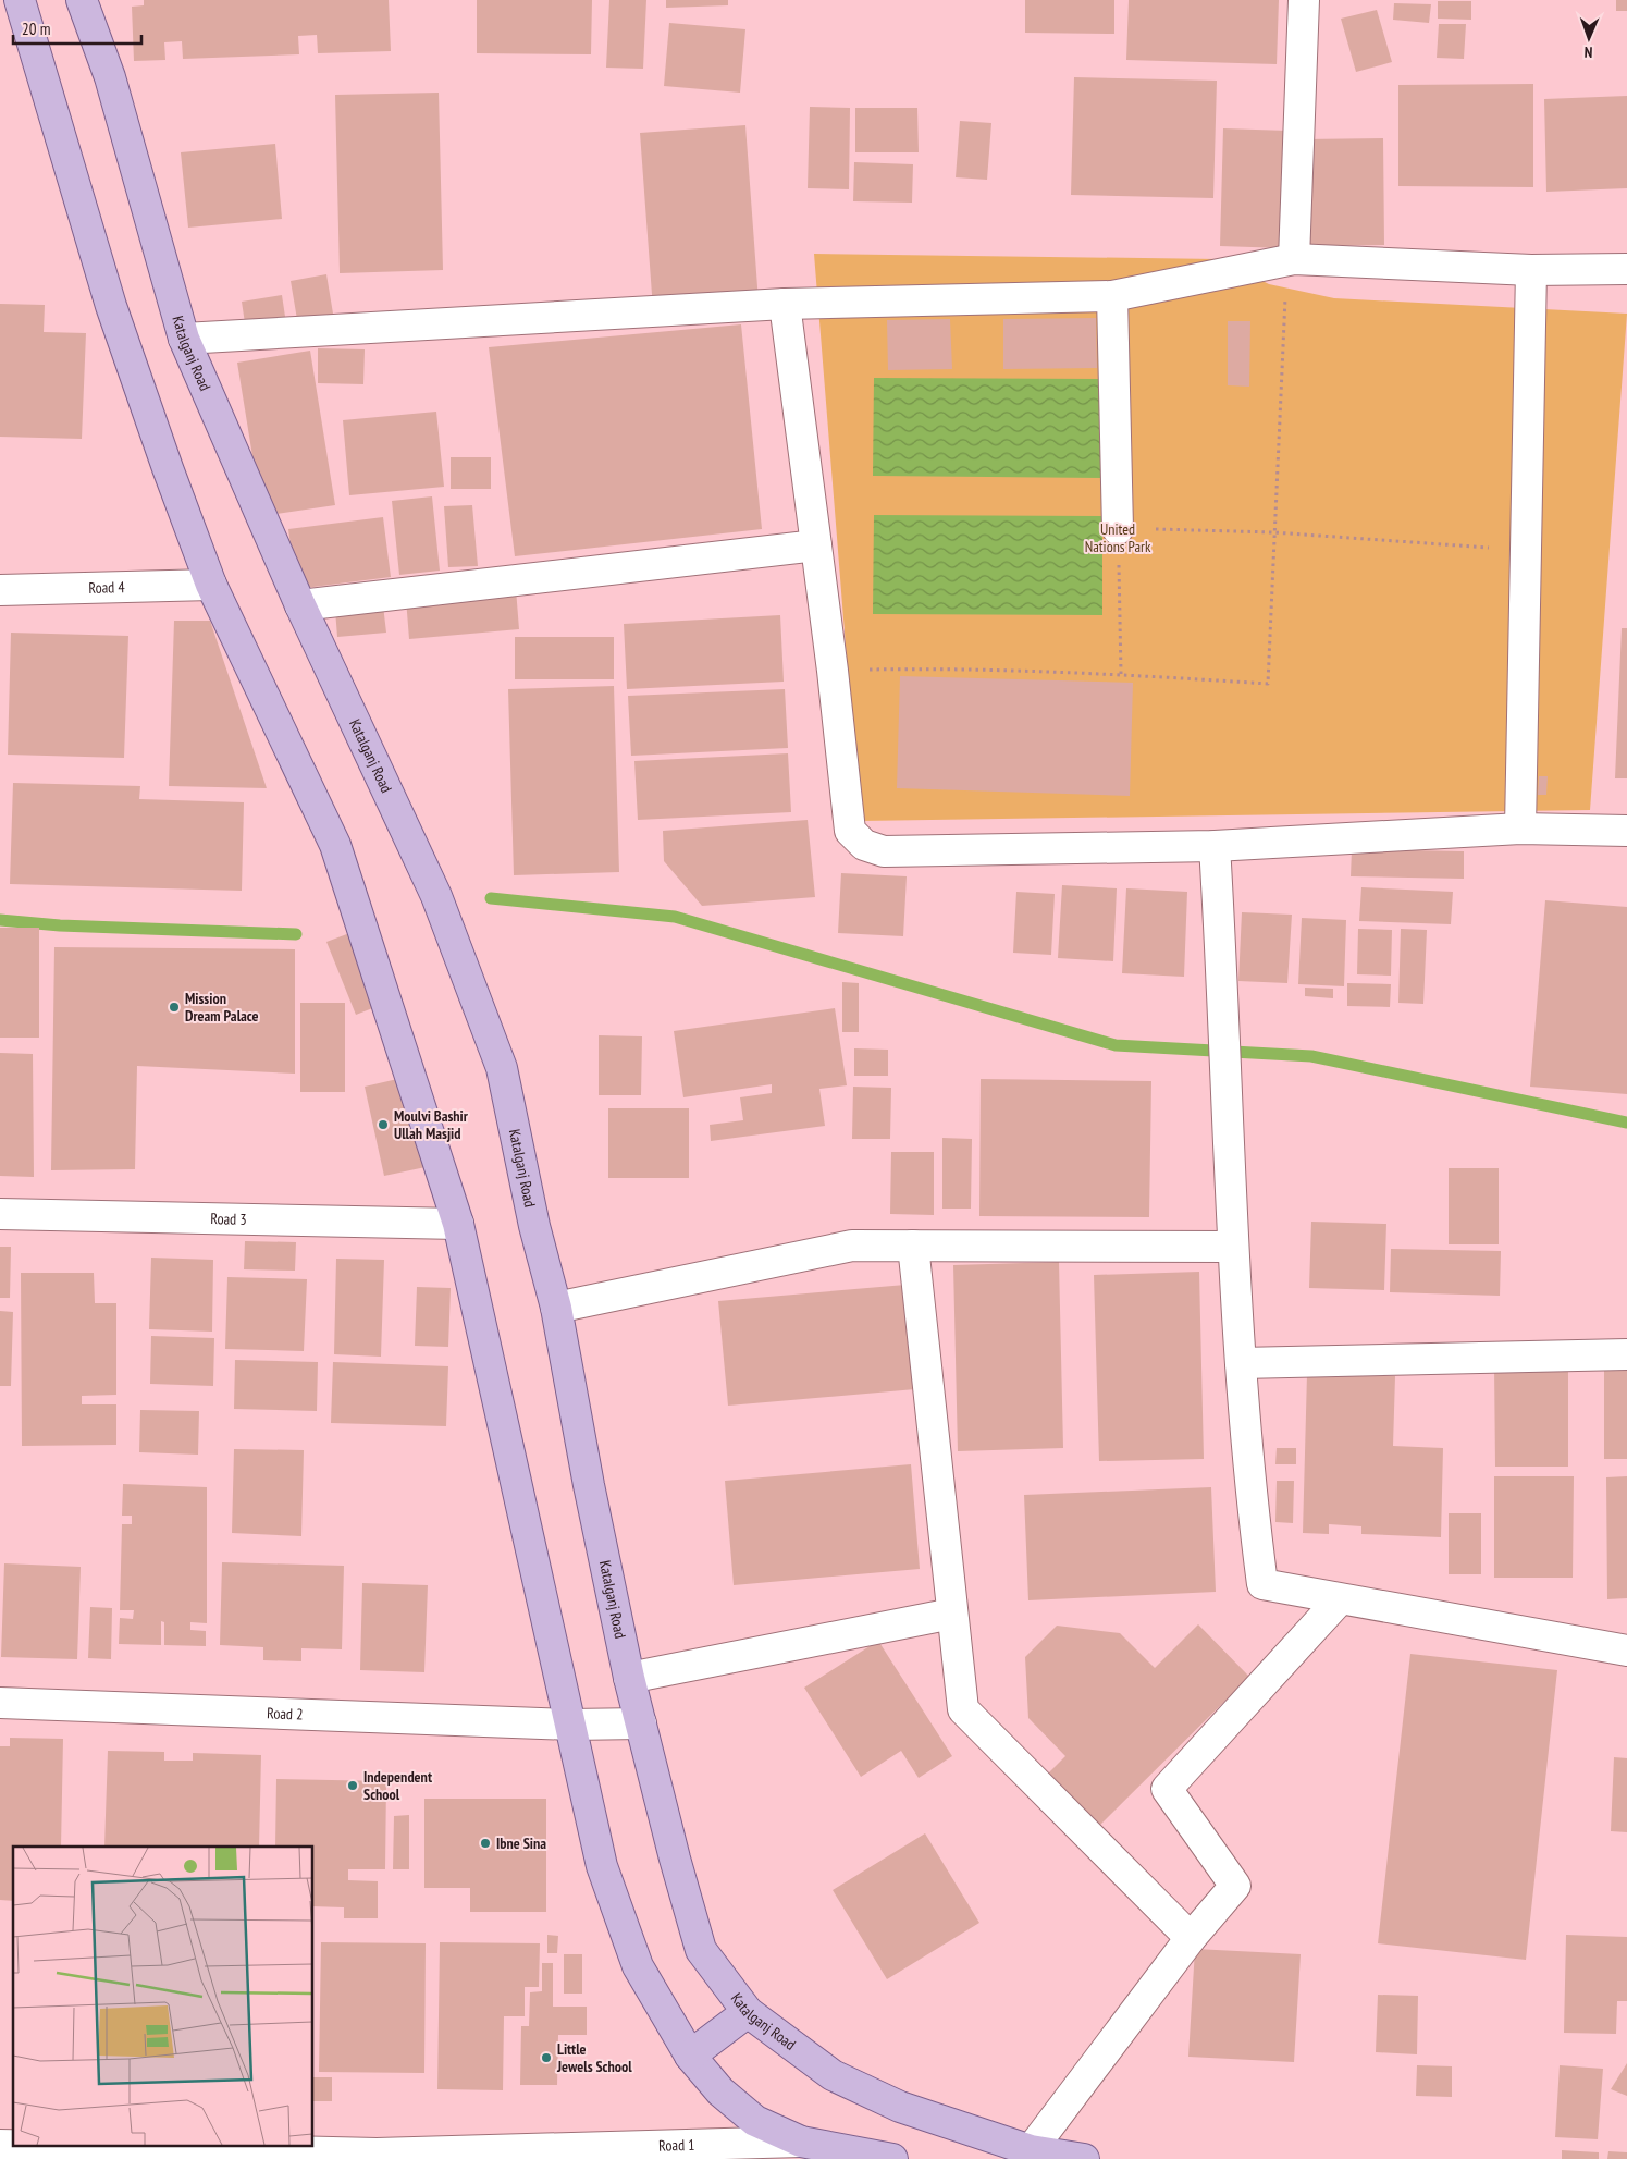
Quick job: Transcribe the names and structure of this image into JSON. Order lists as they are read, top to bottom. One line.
{"streets":{"main road":["Katalganj Road"],"street":["Road 4","Road 3","Road 2","Road 1"]},"crossings":[["Katalganj Road","Road 2"]],"parks":["United Nations Park"],"places":["Mission Dream Palace","Moulvi Bashir Ullah Masjid","Independent School","Ibne Sina","Little Jewels School"],"scale_bar":"20 m","north":"bottom"}
